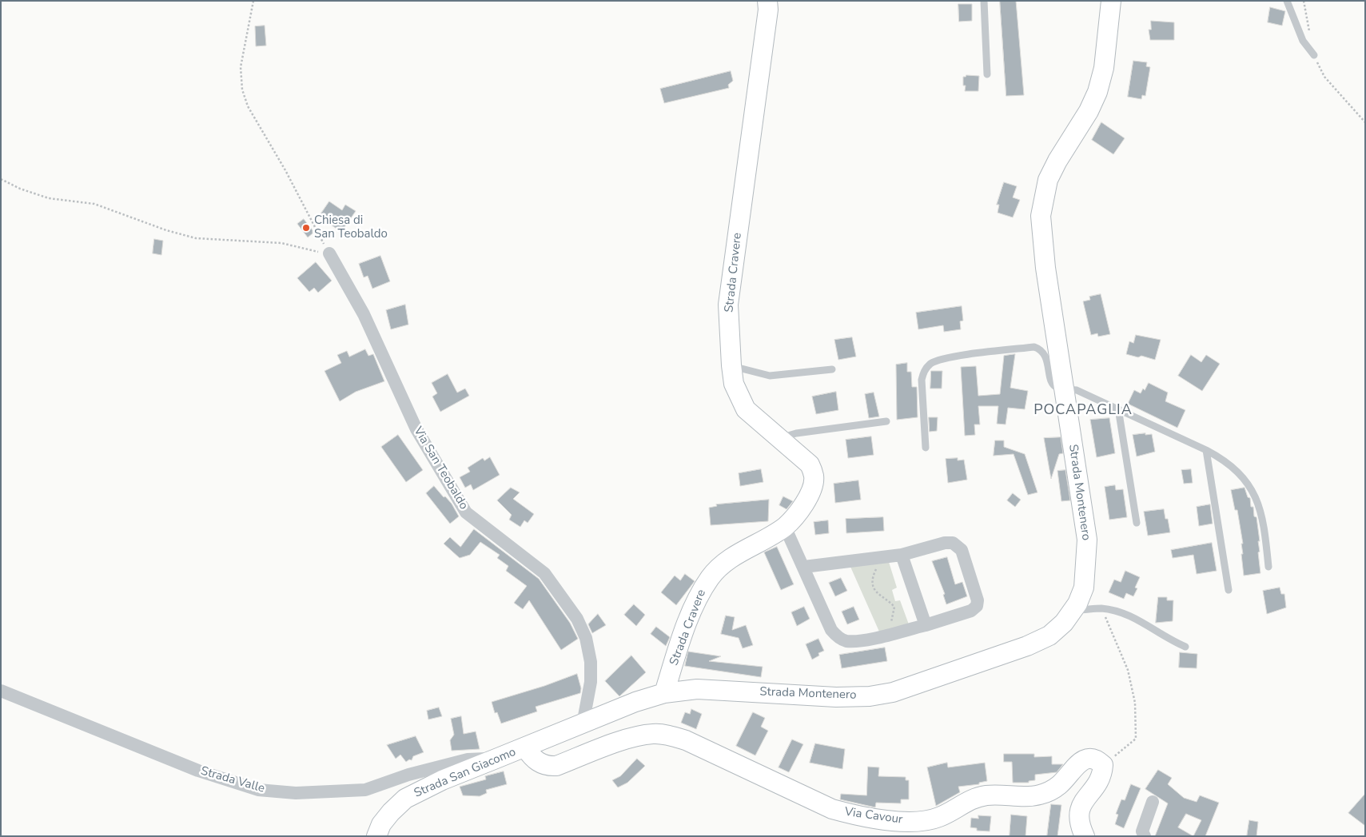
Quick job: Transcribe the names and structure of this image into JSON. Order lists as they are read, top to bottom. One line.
{"streets":{"street":["Strada Cravere","Via San Teobaldo","Strada Montenero","Strada San Giacomo","Strada Valle","Via Cavour"]},"crossings":[["Strada Cravere","Strada Montenero"],["Via San Teobaldo","Strada Montenero"],["Strada Montenero","Strada San Giacomo"],["Strada Montenero","Via Cavour"],["Strada San Giacomo","Strada Valle"],["Strada San Giacomo","Via Cavour"]],"districts":["POCAPAGLIA"],"places":["Chiesa di San Teobaldo"]}
